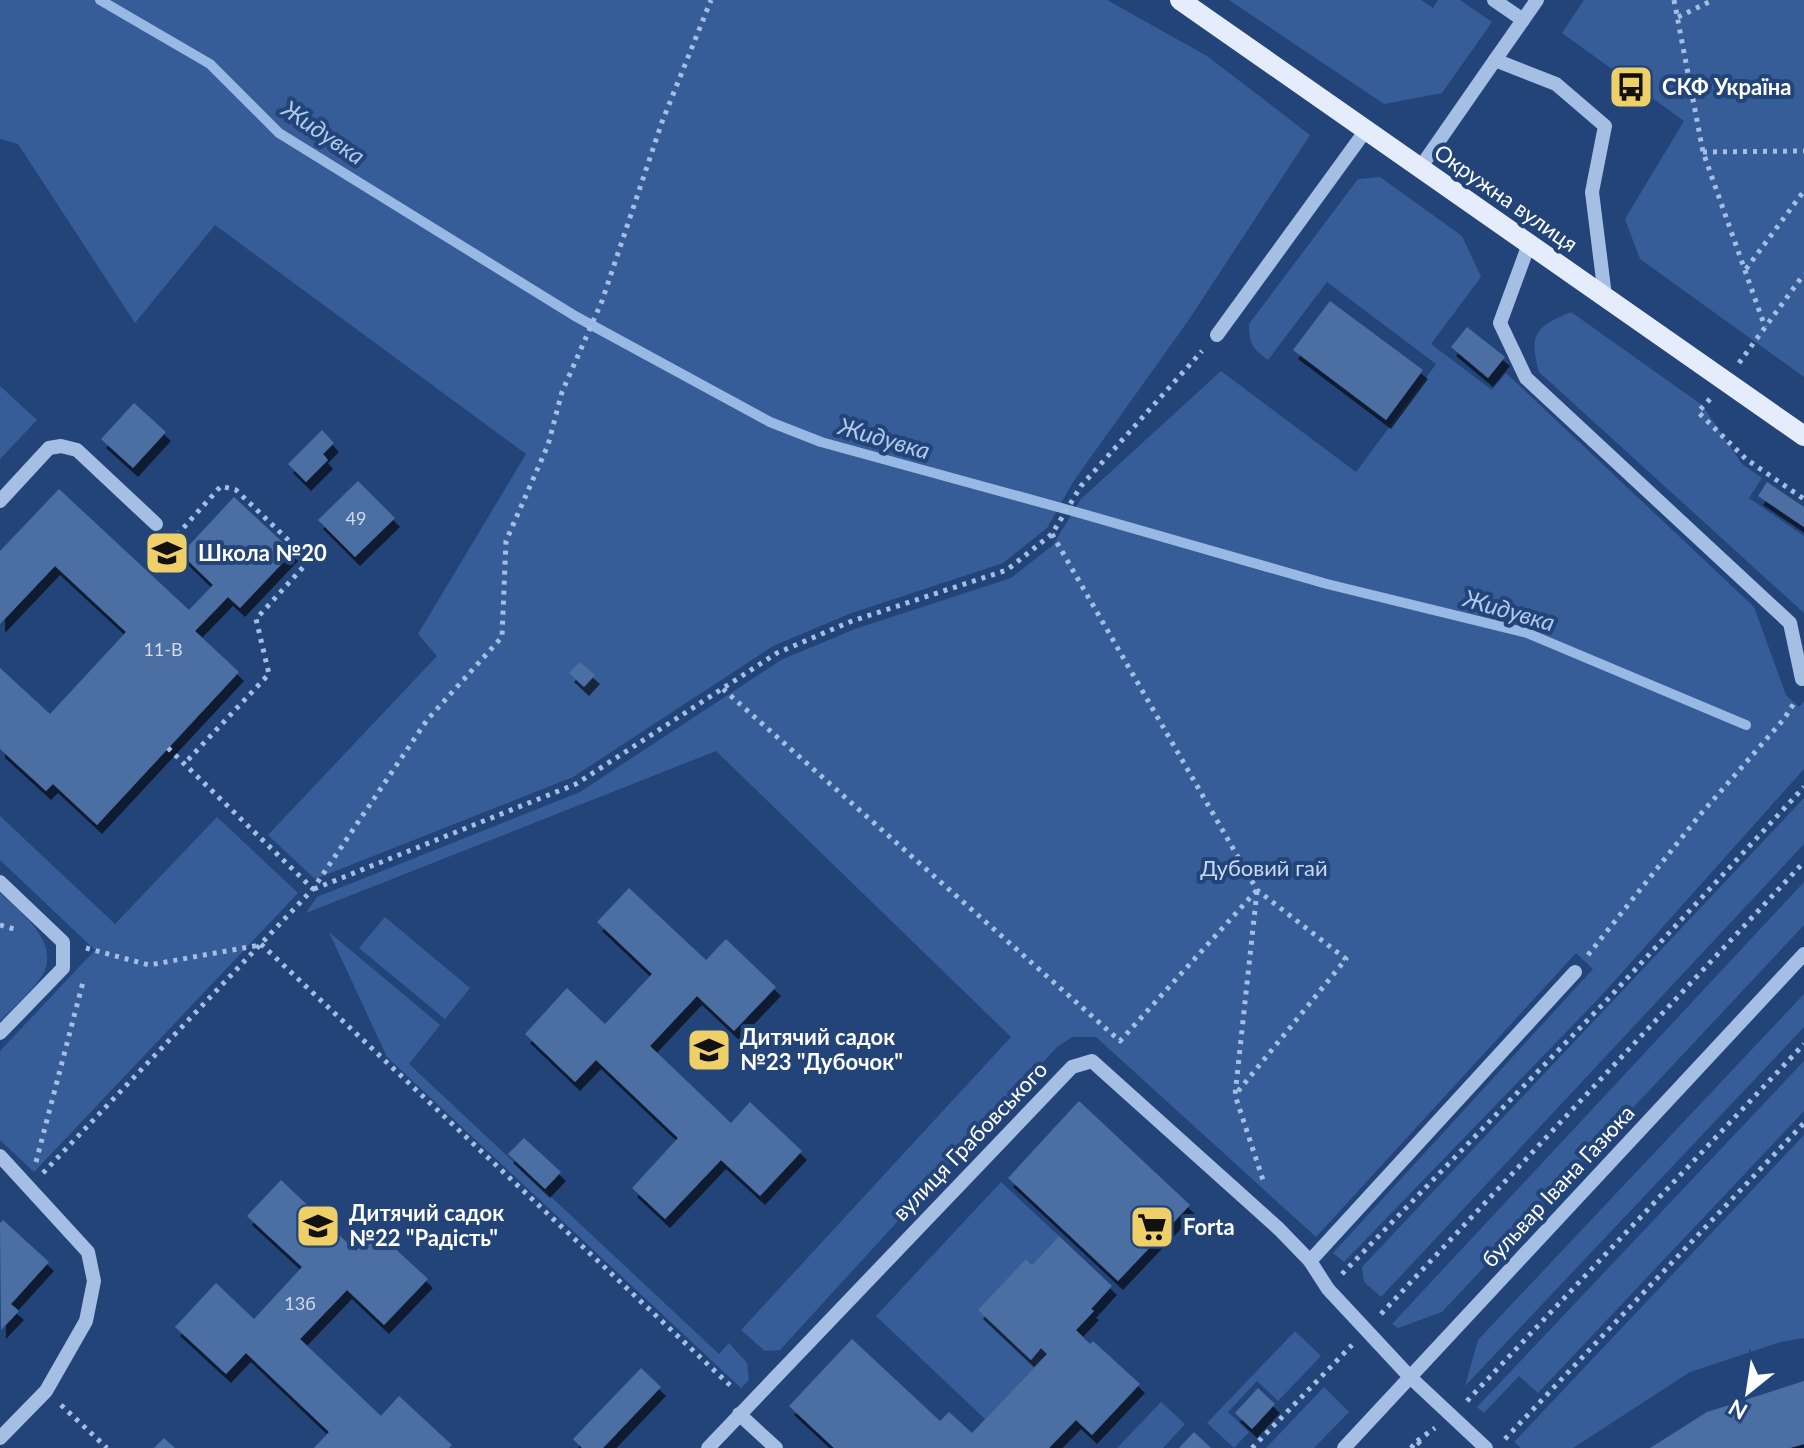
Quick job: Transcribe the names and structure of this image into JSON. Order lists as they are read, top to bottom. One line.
{"streets":{"main road":["Окружна вулиця"],"street":["вулиця Грабовського","бульвар Івана Газюка"]},"crossings":[["вулиця Грабовського","бульвар Івана Газюка"]],"water":["Жидувка"],"parks":["Дубовий гай"],"places":{"bus stop":["СКФ Україна"],"school or university":["Школа №20","Дитячий садок №23 \"Дубочок\"","Дитячий садок №22 \"Радість\""],"supermarket":["Forta"]},"house_numbers":["49","11-В","13б"],"north":"bottom left"}
